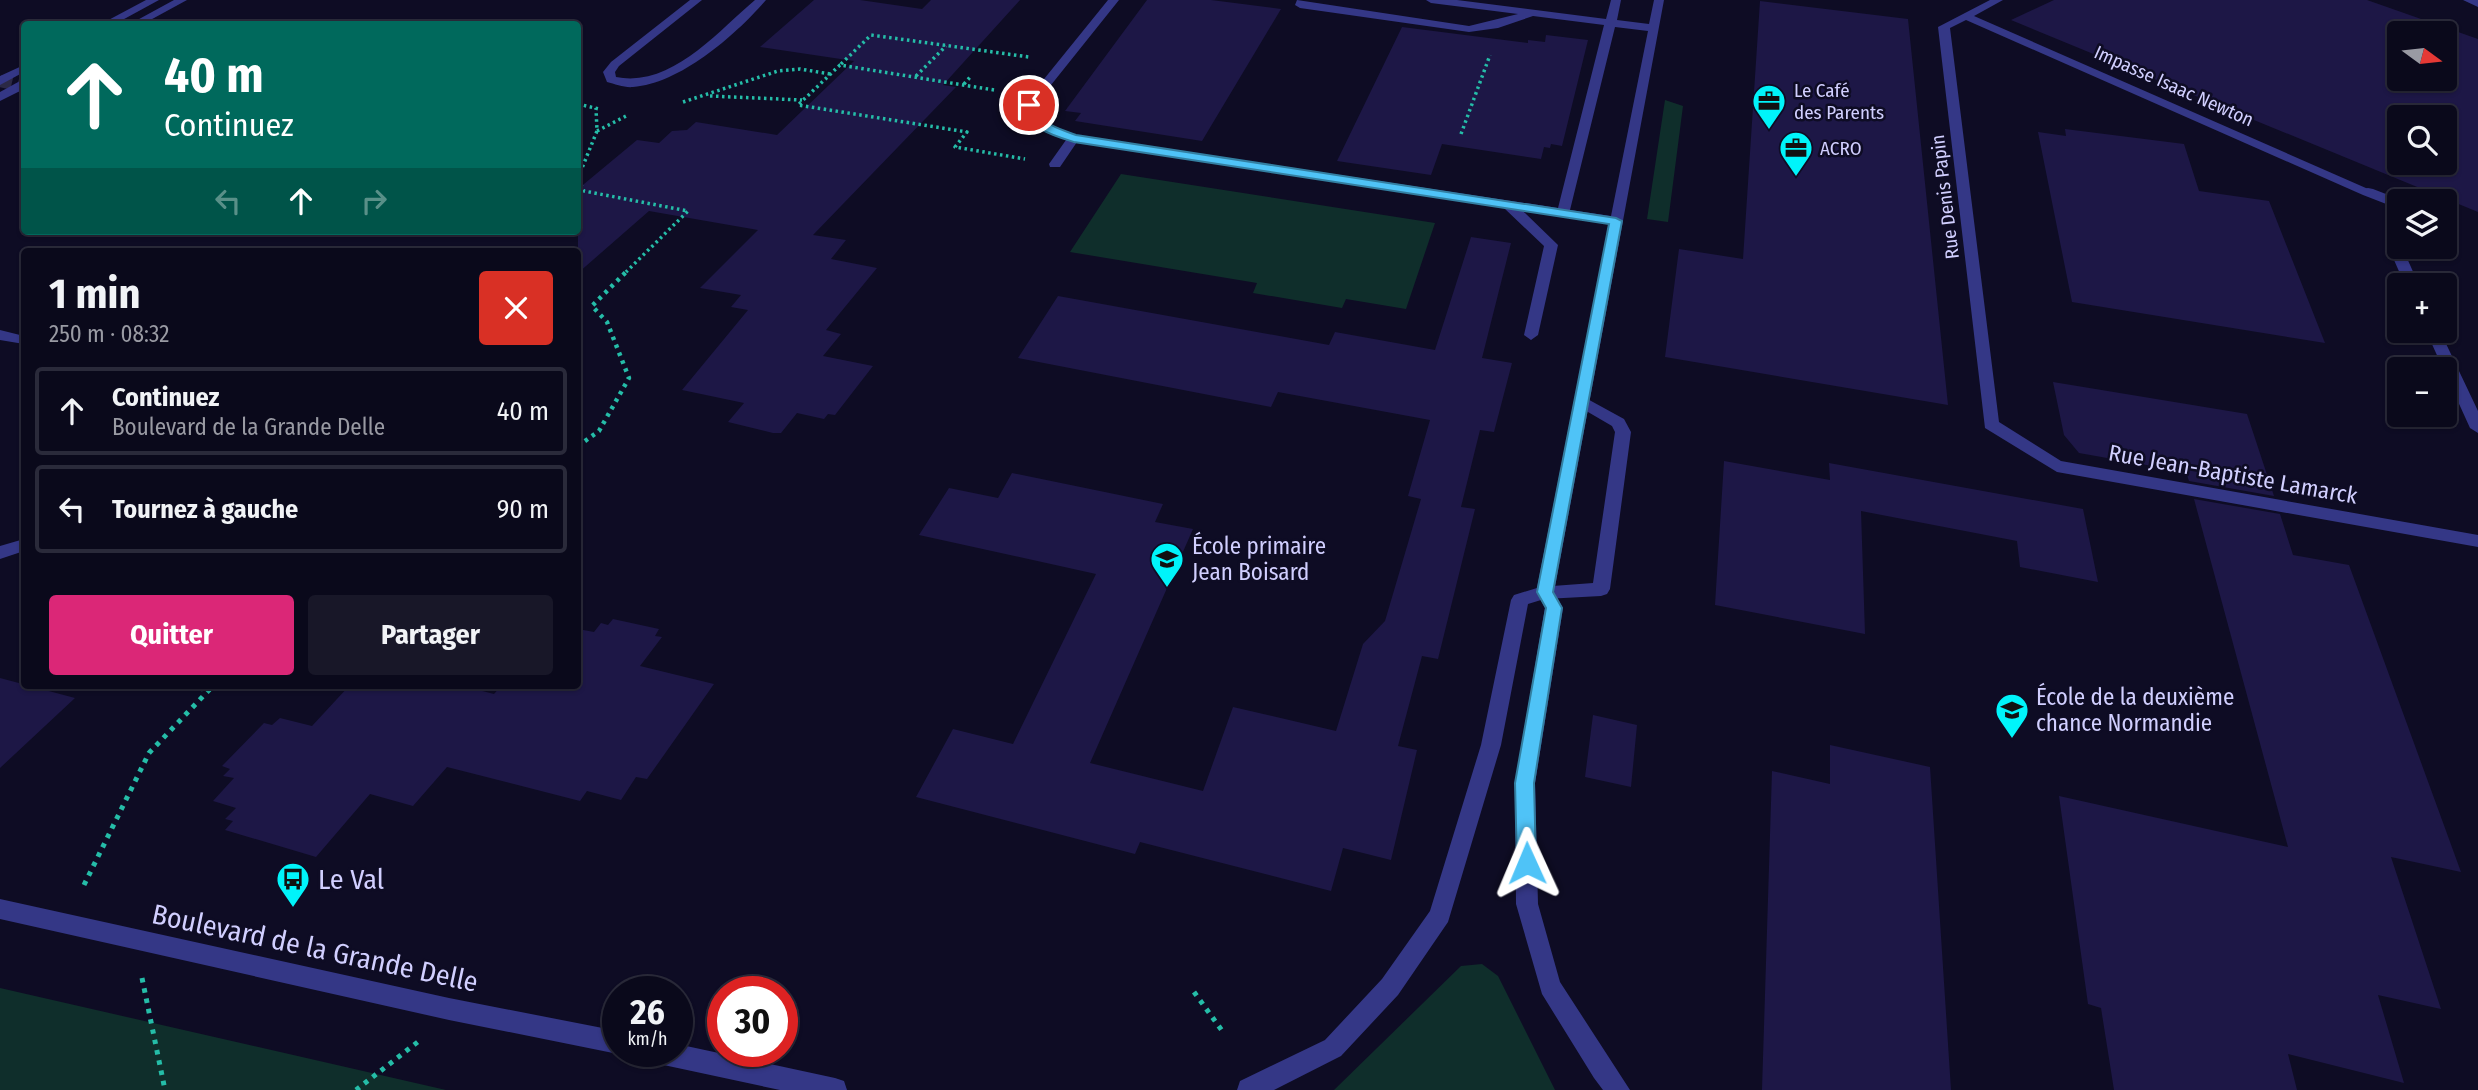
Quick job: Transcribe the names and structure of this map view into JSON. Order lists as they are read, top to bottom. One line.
{"streets":{"street":["Impasse Isaac Newton","Rue Denis Papin","Rue Jean-Baptiste Lamarck","Boulevard de la Grande Delle"]},"crossings":[["Impasse Isaac Newton","Rue Denis Papin"],["Rue Denis Papin","Rue Jean-Baptiste Lamarck"]],"places":{"office":["Le Café des Parents","ACRO"],"school or university":["École primaire Jean Boisard","École de la deuxième chance Normandie"],"bus stop":["Le Val"]},"north":"right","page":{"map_buttons":["+","−"],"turn":["40 m","Continuez"],"heading":["1 min","250 m · 08:32"],"list":[{"name":"Continuez","note":"Boulevard de la Grande Delle","value":"40 m"},{"name":"Tournez à gauche","value":"90 m"}],"buttons":["Quitter","Partager"],"speed":"26 km/h","limit":"30"}}
